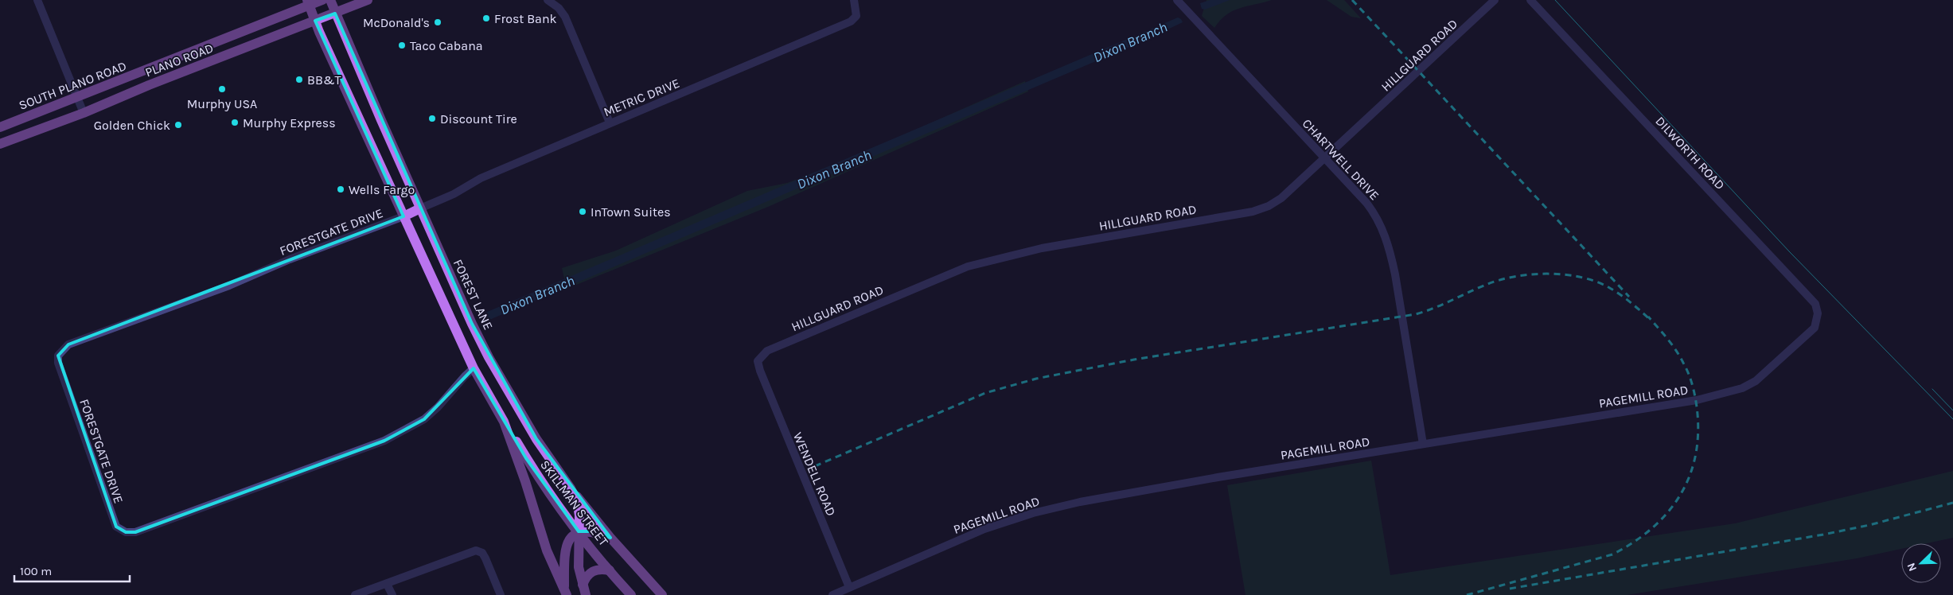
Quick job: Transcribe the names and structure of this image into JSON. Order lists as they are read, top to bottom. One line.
{"streets":{"main road":["PLANO ROAD","SOUTH PLANO ROAD","FOREST LANE","SKILLMAN STREET"],"street":["HILLGUARD ROAD","METRIC DRIVE","DILWORTH ROAD","CHARTWELL DRIVE","FORESTGATE DRIVE","PAGEMILL ROAD","WENDELL ROAD"]},"crossings":[["HILLGUARD ROAD","CHARTWELL DRIVE"],["HILLGUARD ROAD","WENDELL ROAD"],["PLANO ROAD","FOREST LANE"],["METRIC DRIVE","FOREST LANE"],["DILWORTH ROAD","PAGEMILL ROAD"],["CHARTWELL DRIVE","PAGEMILL ROAD"],["FOREST LANE","SKILLMAN STREET"],["PAGEMILL ROAD","WENDELL ROAD"]],"water":["Dixon Branch"],"places":["Frost Bank","McDonald's","Taco Cabana","BB&T","Murphy USA","Discount Tire","Murphy Express","Golden Chick","Wells Fargo","InTown Suites"],"scale_bar":"100 m","north":"bottom left"}
